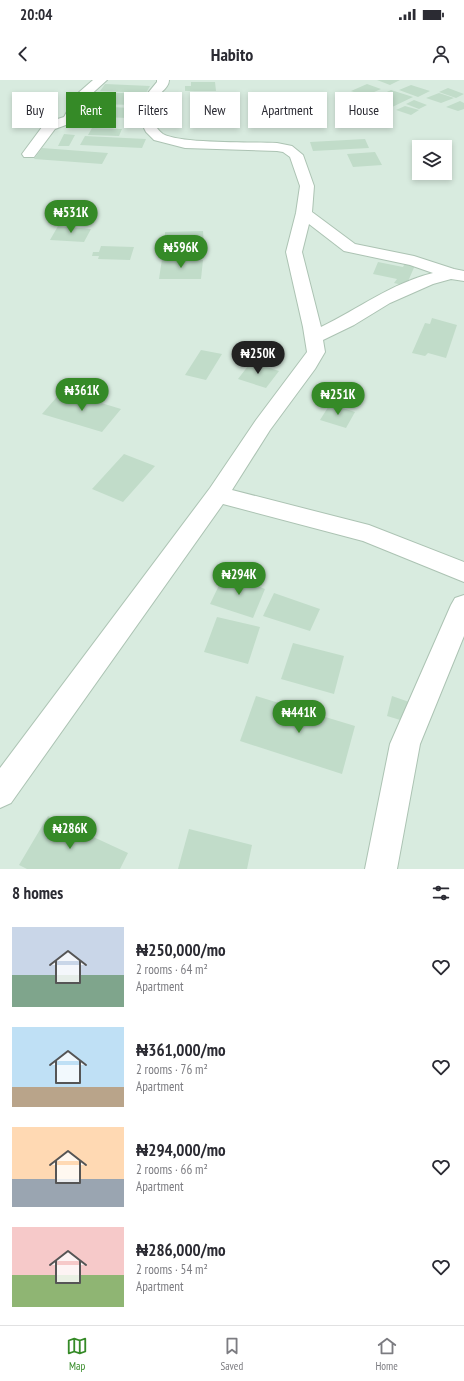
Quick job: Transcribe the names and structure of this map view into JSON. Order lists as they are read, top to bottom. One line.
{"page":{"status":"20:04","header":"Habito","chip":["Buy","Rent","Filters","New","Apartment","House"],"price":["₦531K","₦596K","₦250K","₦361K","₦251K","₦294K","₦441K","₦286K"],"heading":"8 homes","list":[{"name":"₦250,000/mo","note":"2 rooms · 64 m² · Apartment"},{"name":"₦361,000/mo","note":"2 rooms · 76 m² · Apartment"},{"name":"₦294,000/mo","note":"2 rooms · 66 m² · Apartment"},{"name":"₦286,000/mo","note":"2 rooms · 54 m² · Apartment"}],"tabs":["Map","Saved","Home"]}}
